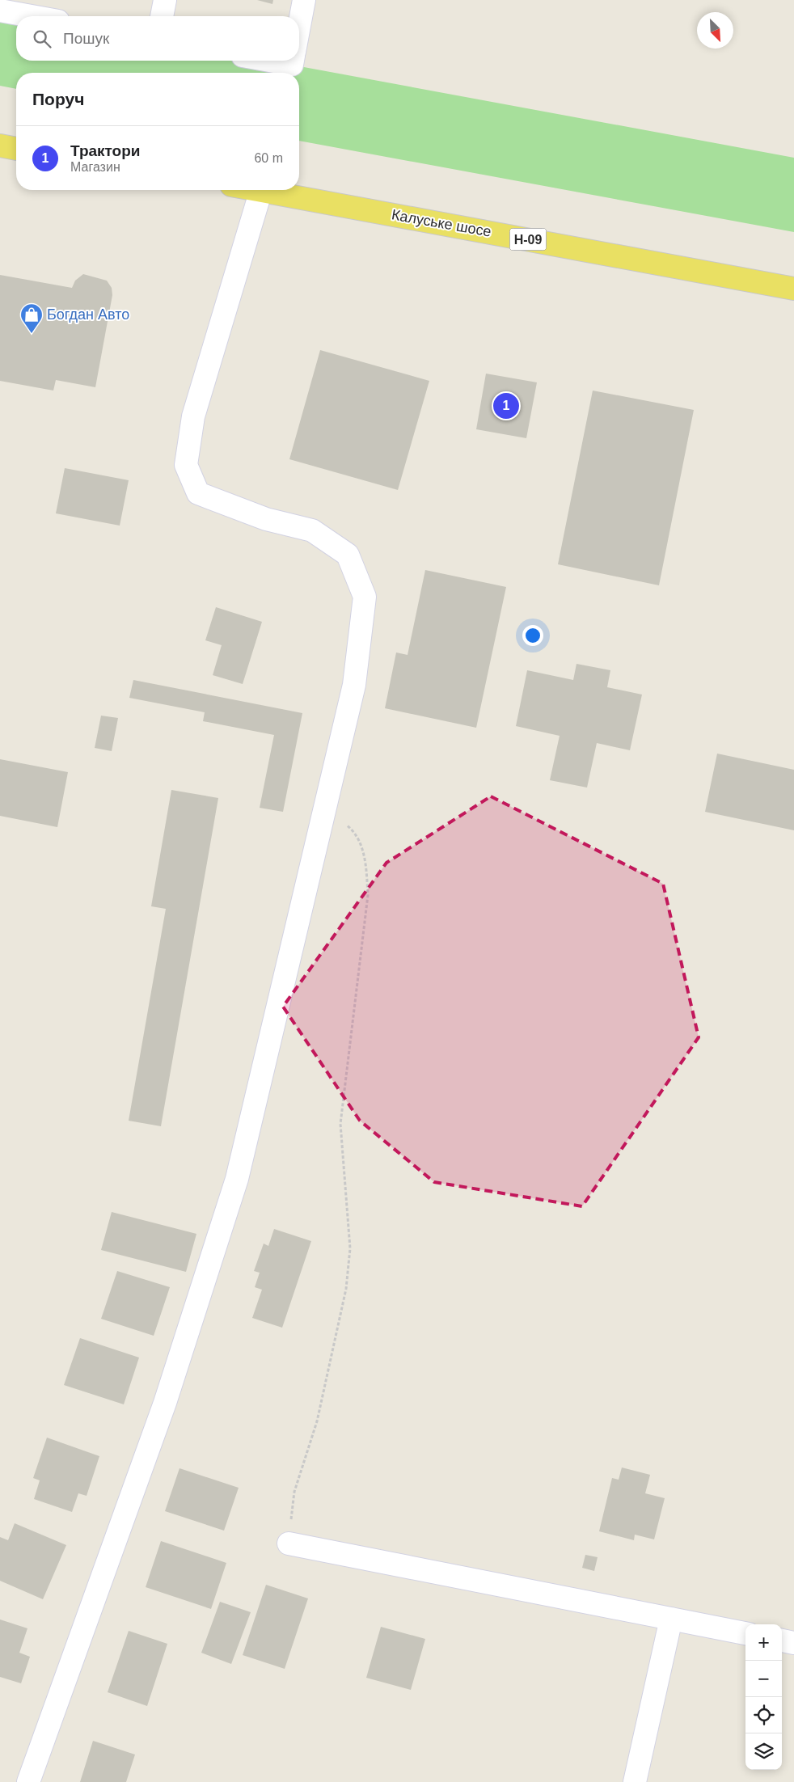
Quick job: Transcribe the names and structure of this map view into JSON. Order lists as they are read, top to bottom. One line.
{"streets":{"main road":["Калуське шосе","Н-09"]},"places":{"shop":["Богдан Авто"]},"north":"bottom right","page":{"search":"Пошук","heading":"Поруч","list":[{"mark":"1","name":"Трактори","note":"Магазин","value":"60 m"}],"pins":"1","map_buttons":["+","−"]}}
